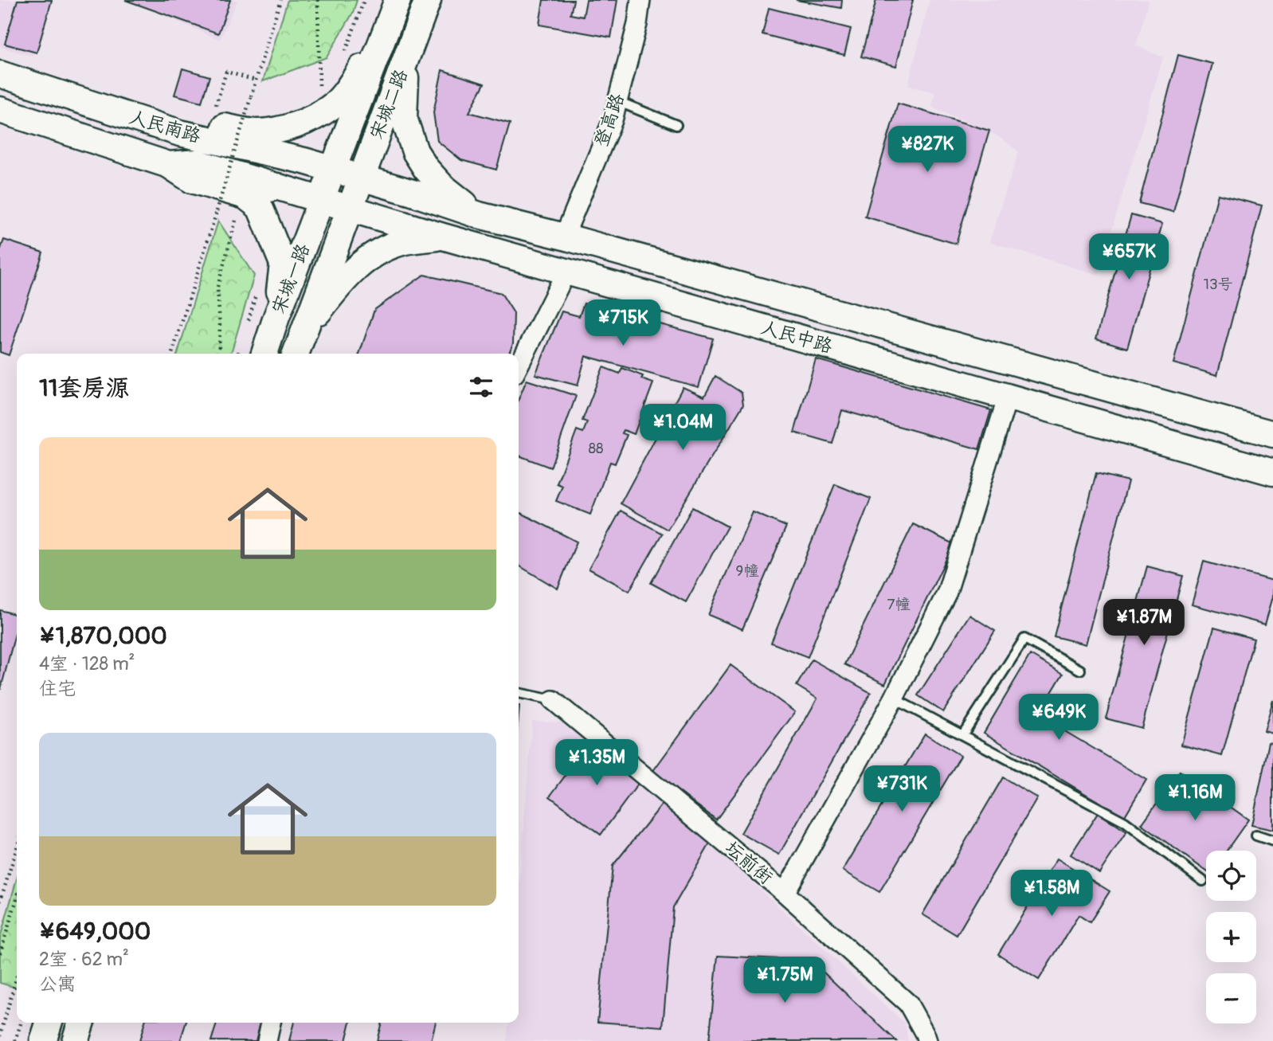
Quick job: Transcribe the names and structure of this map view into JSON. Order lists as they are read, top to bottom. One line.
{"streets":{"main road":["宋城二路","人民南路","宋城一路","人民中路"],"street":["登高路","坛前街"]},"crossings":[["宋城二路","人民南路"],["宋城二路","宋城一路"],["宋城二路","人民中路"],["登高路","人民中路"],["人民南路","人民中路"],["宋城一路","人民中路"]],"house_numbers":["13号","88","9幢","7幢"],"page":{"price":["¥827K","¥657K","¥715K","¥1.04M","¥1.87M","¥649K","¥1.35M","¥731K","¥1.16M","¥1.58M","¥1.75M"],"heading":"11套房源","list":[{"name":"¥1,870,000","note":"4室 · 128 m² · 住宅"},{"name":"¥649,000","note":"2室 · 62 m² · 公寓"}],"map_buttons":["+","−"]}}
